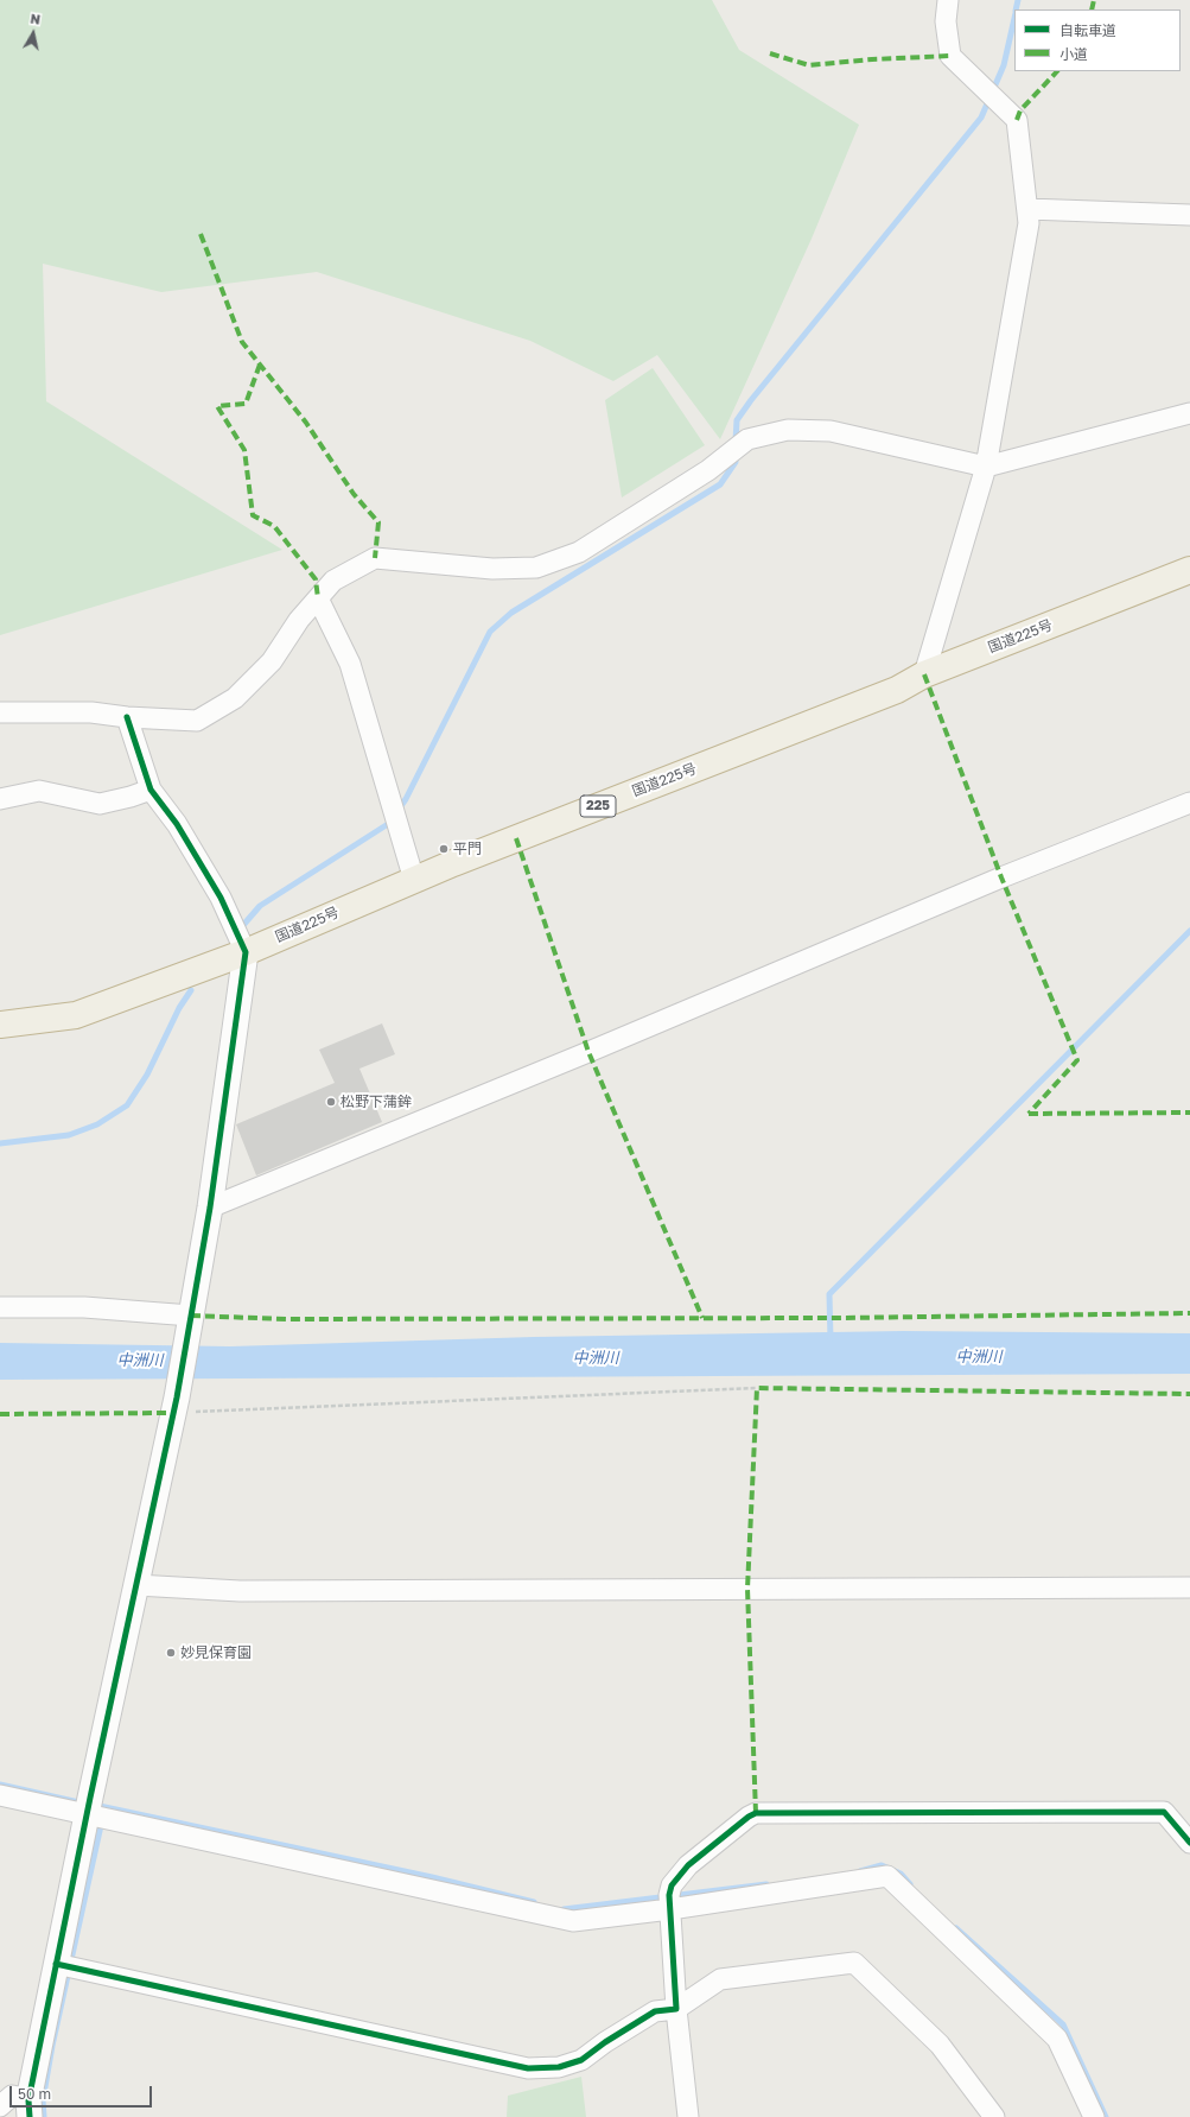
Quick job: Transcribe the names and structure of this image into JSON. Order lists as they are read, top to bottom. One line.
{"streets":{"highway":["国道225号","225"]},"water":["中洲川"],"places":["平門","松野下蒲鉾","妙見保育園"],"legend":["自転車道","小道"],"scale_bar":"50 m","north":"top"}
